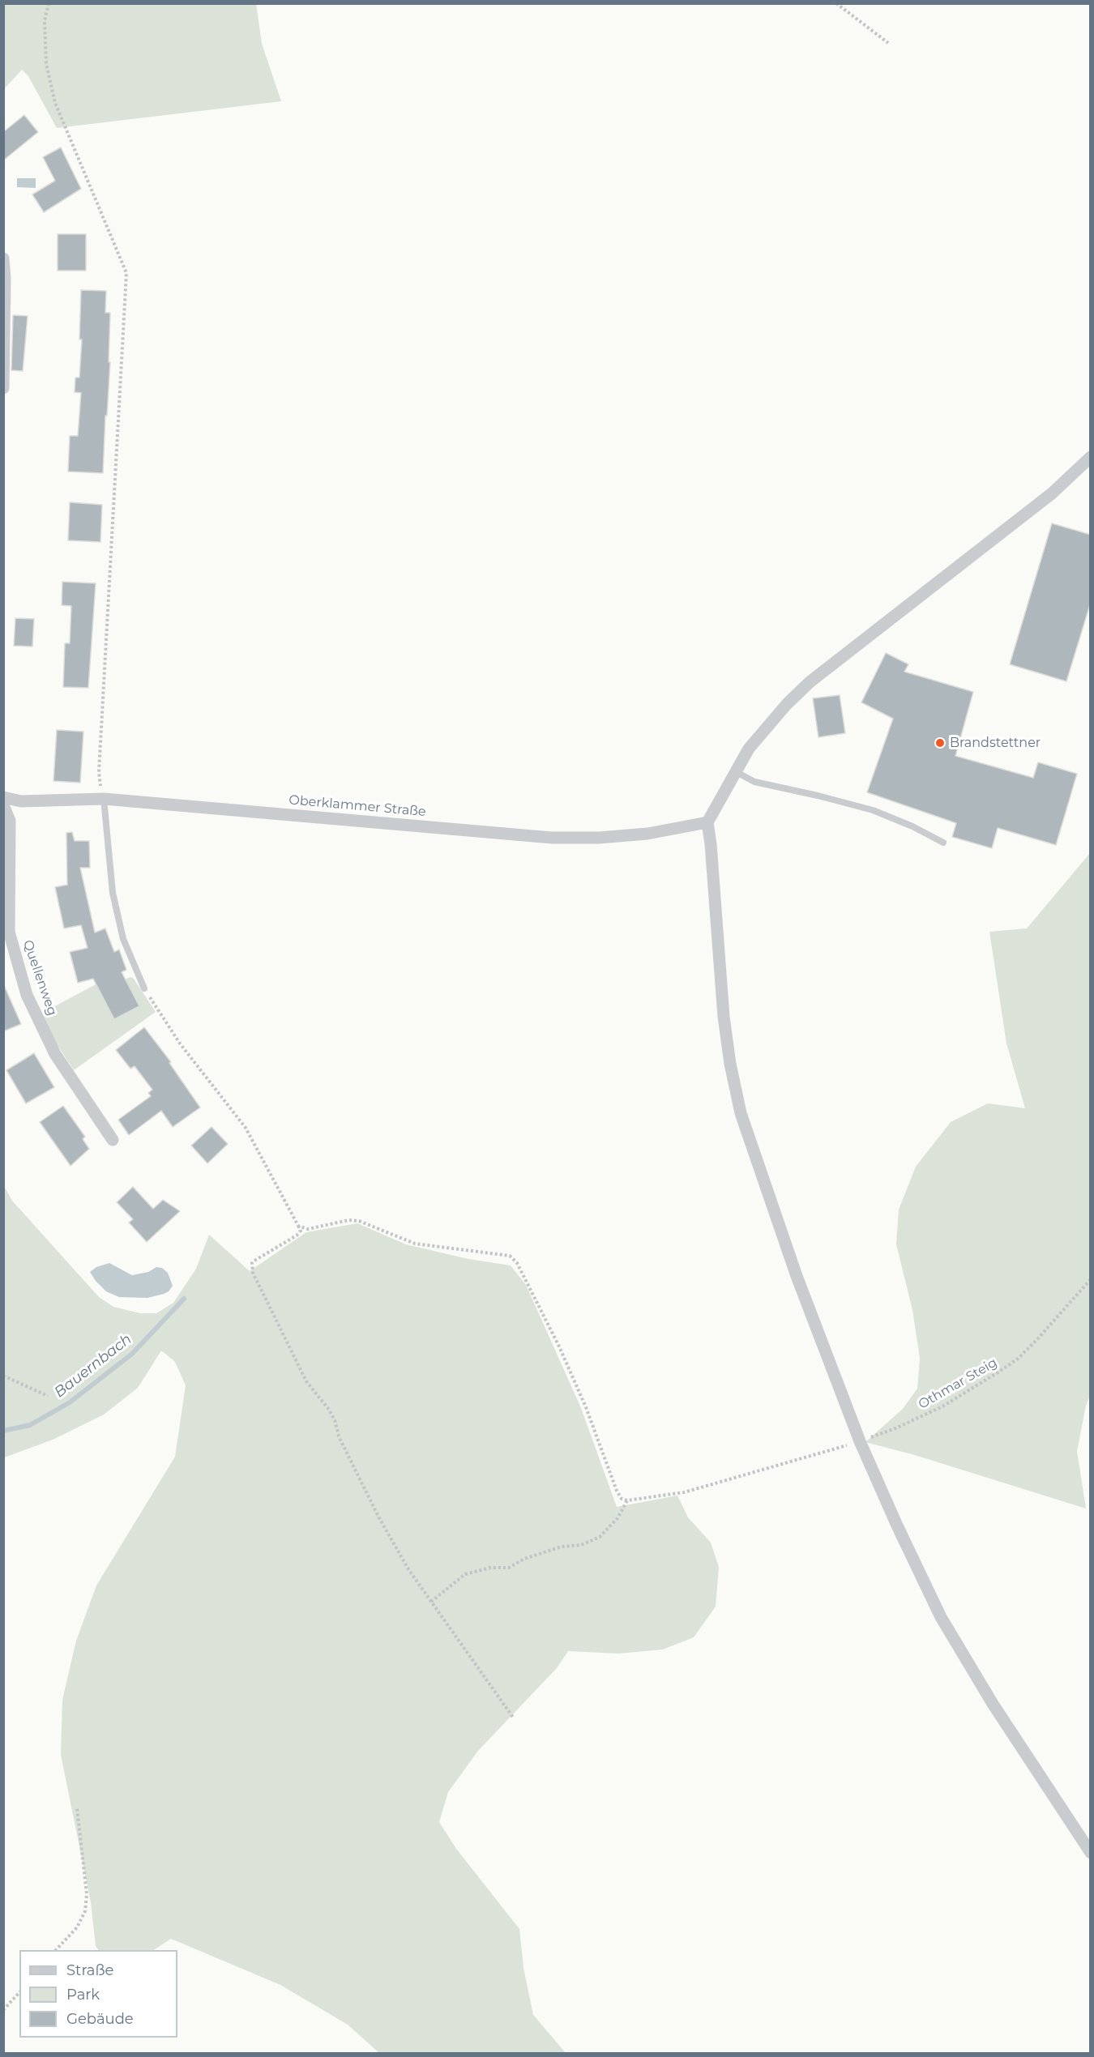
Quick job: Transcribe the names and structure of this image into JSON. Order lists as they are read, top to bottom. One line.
{"streets":{"street":["Oberklammer Straße","Quellenweg"],"path":["Othmar Steig"]},"water":["Bauernbach"],"places":["Brandstettner"],"legend":["Straße","Park","Gebäude"]}
